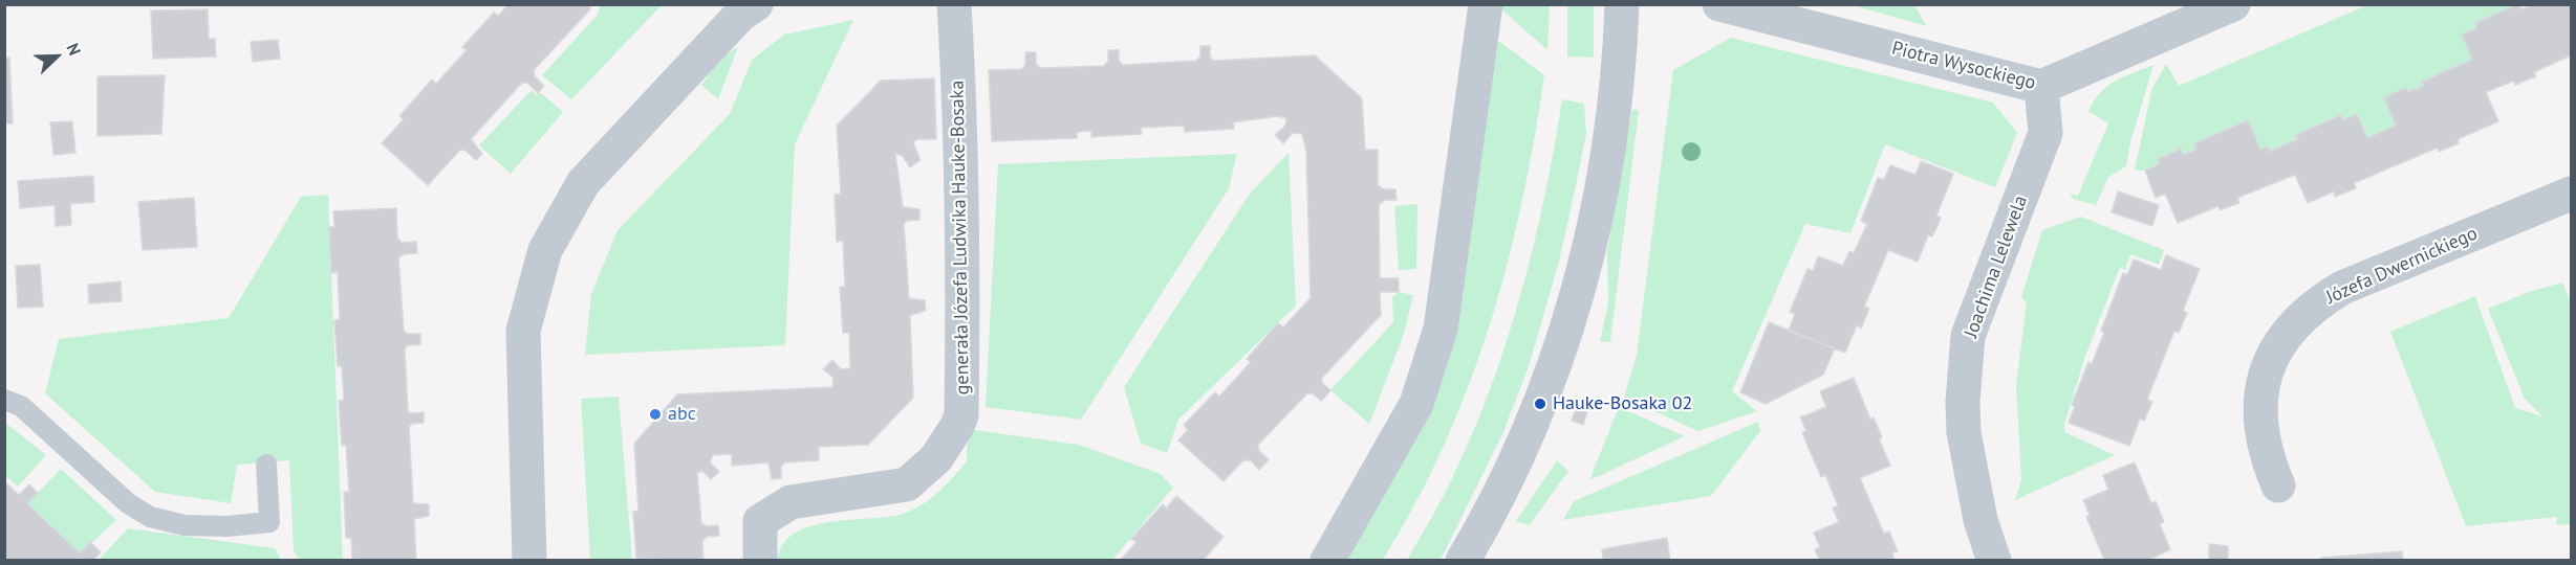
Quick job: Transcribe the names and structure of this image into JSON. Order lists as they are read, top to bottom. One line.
{"streets":{"street":["Piotra Wysockiego","generała Józefa Ludwika Hauke-Bosaka","Józefa Dwernickiego","Joachima Lelewela"]},"crossings":[["Piotra Wysockiego","Joachima Lelewela"]],"places":["Hauke-Bosaka 02","abc"],"north":"top right"}
